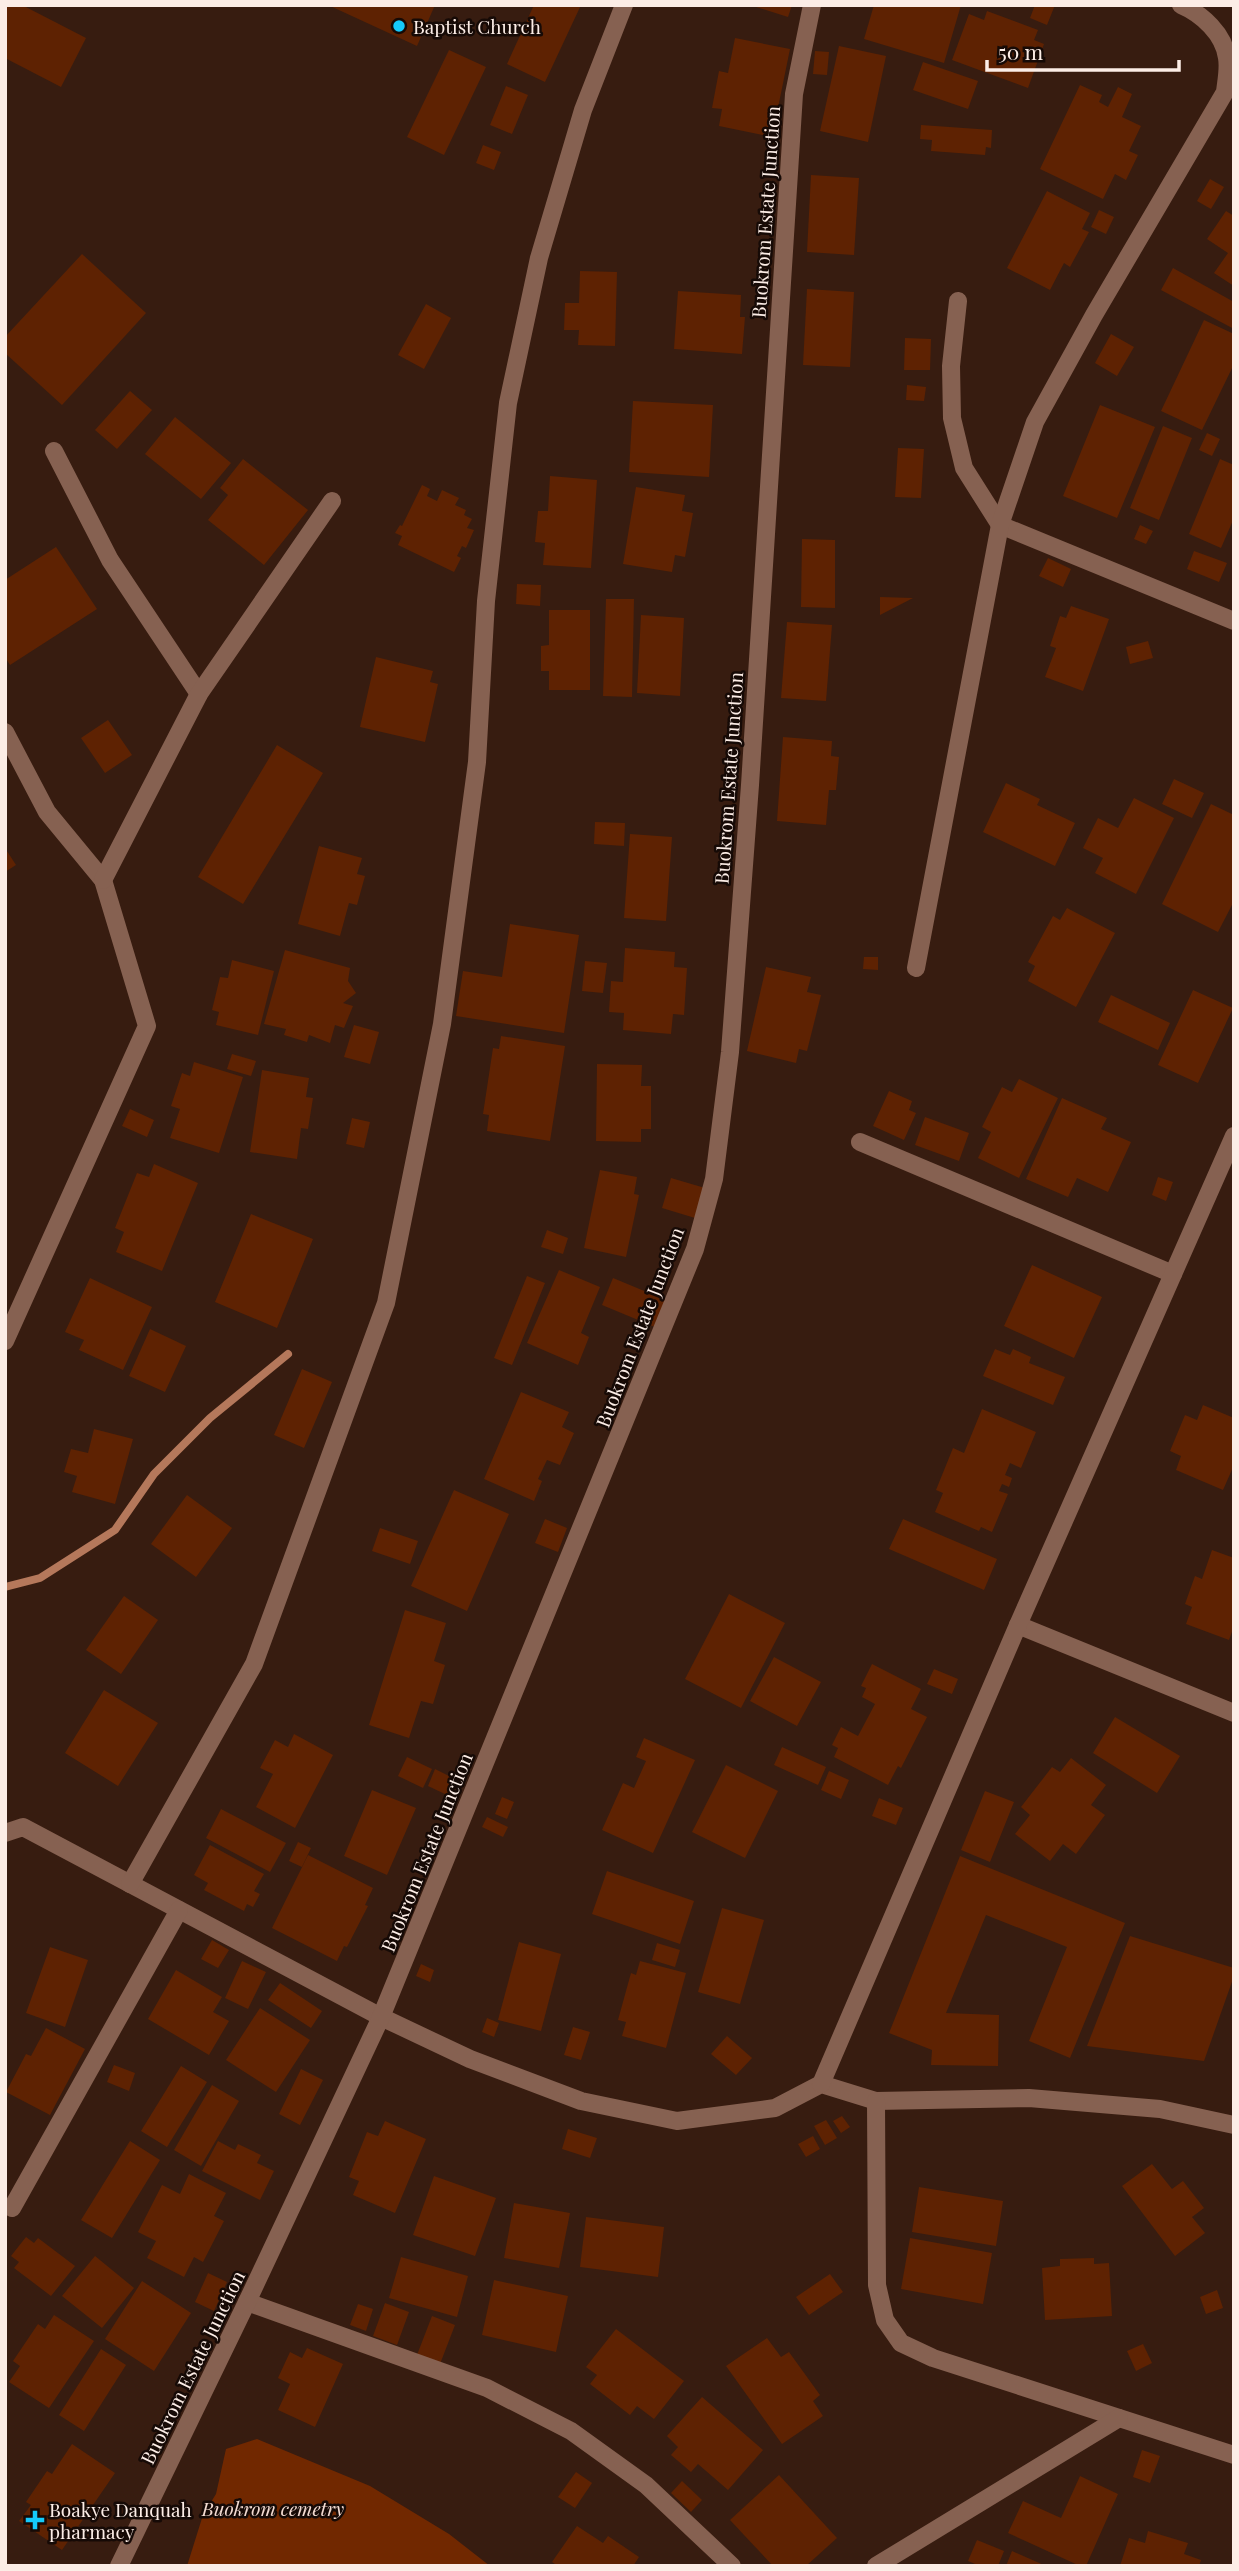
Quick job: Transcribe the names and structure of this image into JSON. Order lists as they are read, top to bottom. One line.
{"streets":{"street":["Buokrom Estate Junction"]},"parks":["Buokrom cemetry"],"places":{"other":["Baptist Church"],"health":["Boakye Danquah pharmacy"]},"scale_bar":"50 m"}
